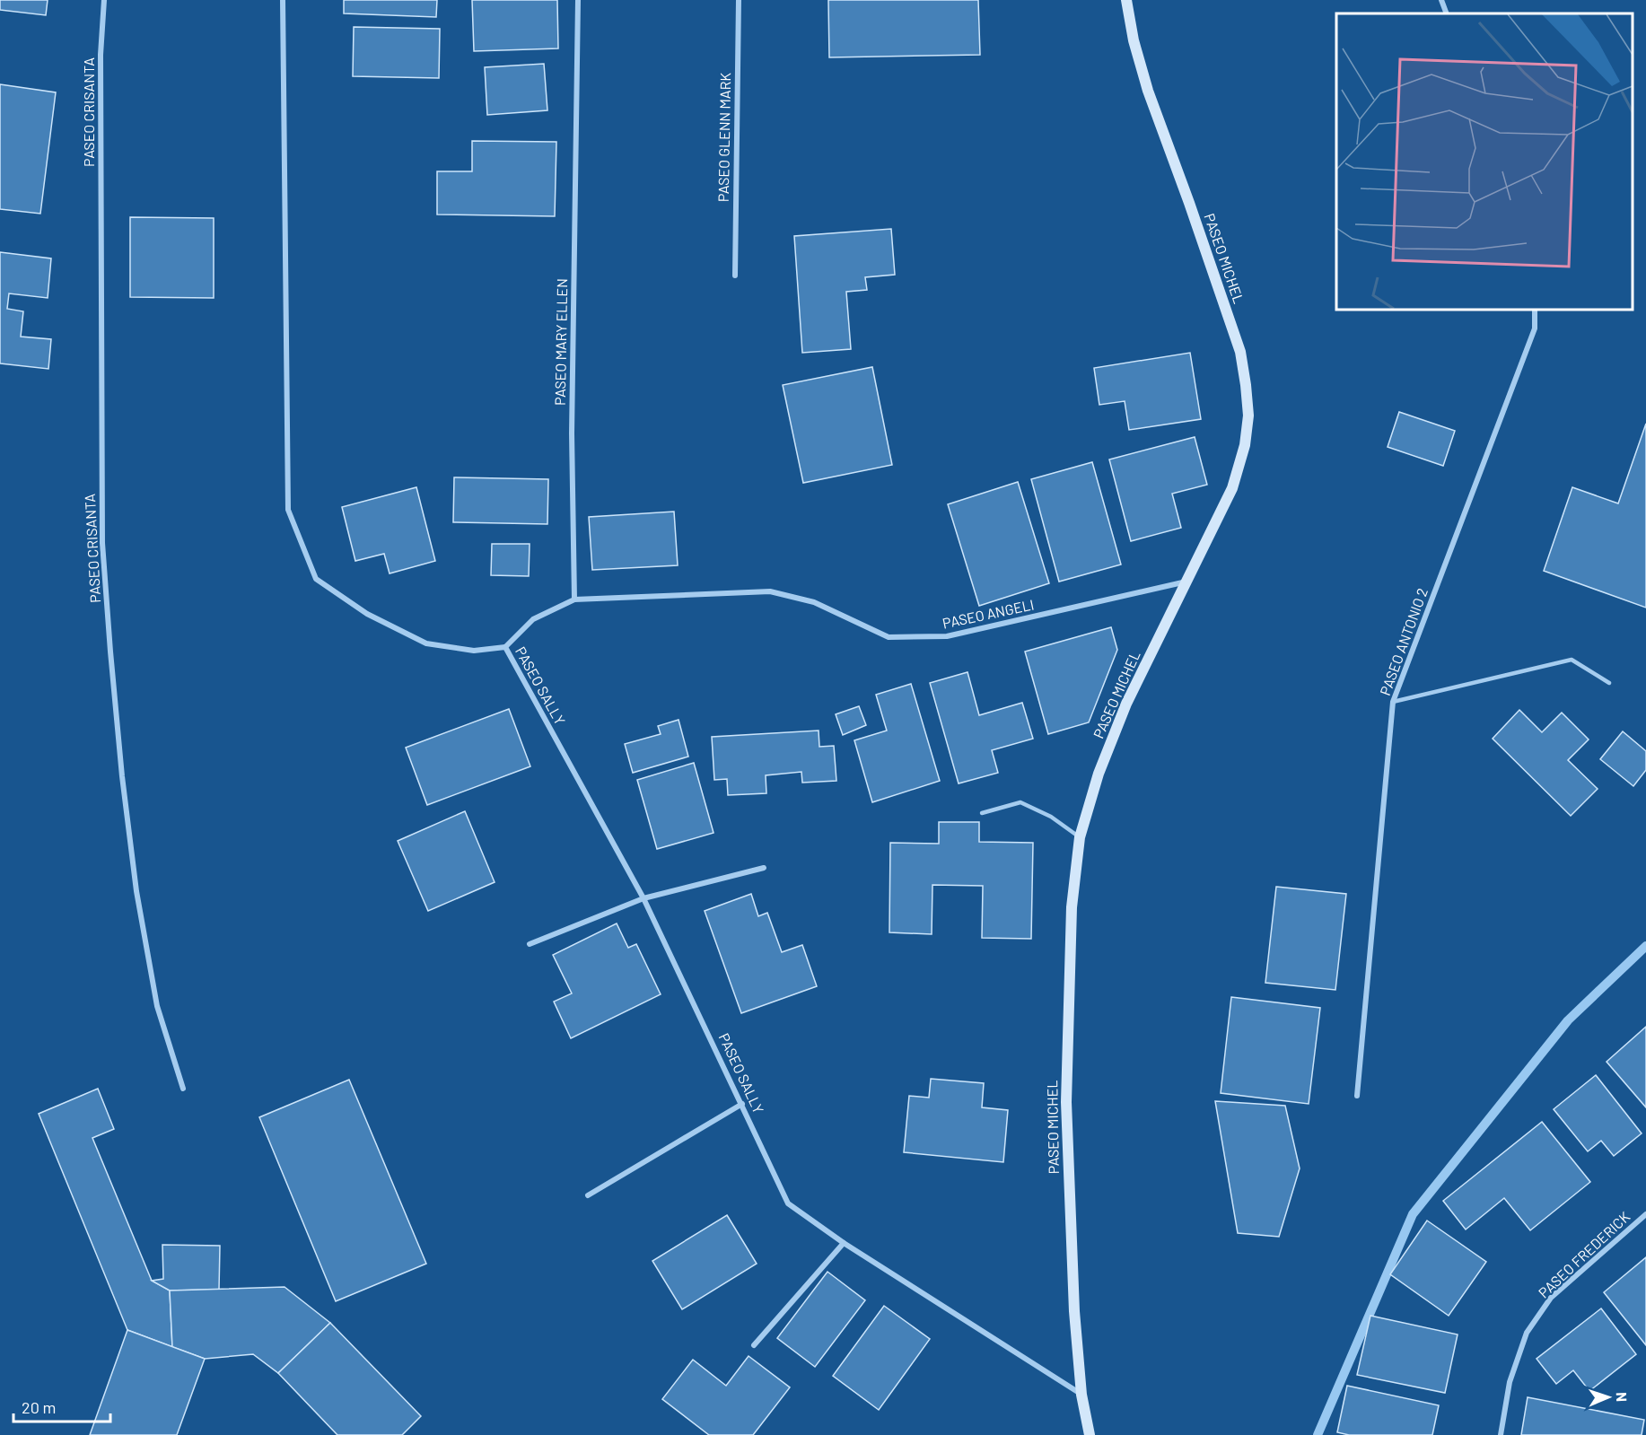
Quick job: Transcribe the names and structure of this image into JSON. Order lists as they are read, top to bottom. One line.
{"streets":{"street":["PASEO CRISANTA","PASEO GLENN MARK","PASEO MICHEL","PASEO MARY ELLEN","PASEO ANGELI","PASEO ANTONIO 2","PASEO SALLY","PASEO FREDERICK"]},"crossings":[["PASEO MICHEL","PASEO ANGELI"],["PASEO MICHEL","PASEO SALLY"],["PASEO MARY ELLEN","PASEO ANGELI"]],"scale_bar":"20 m","north":"right"}
